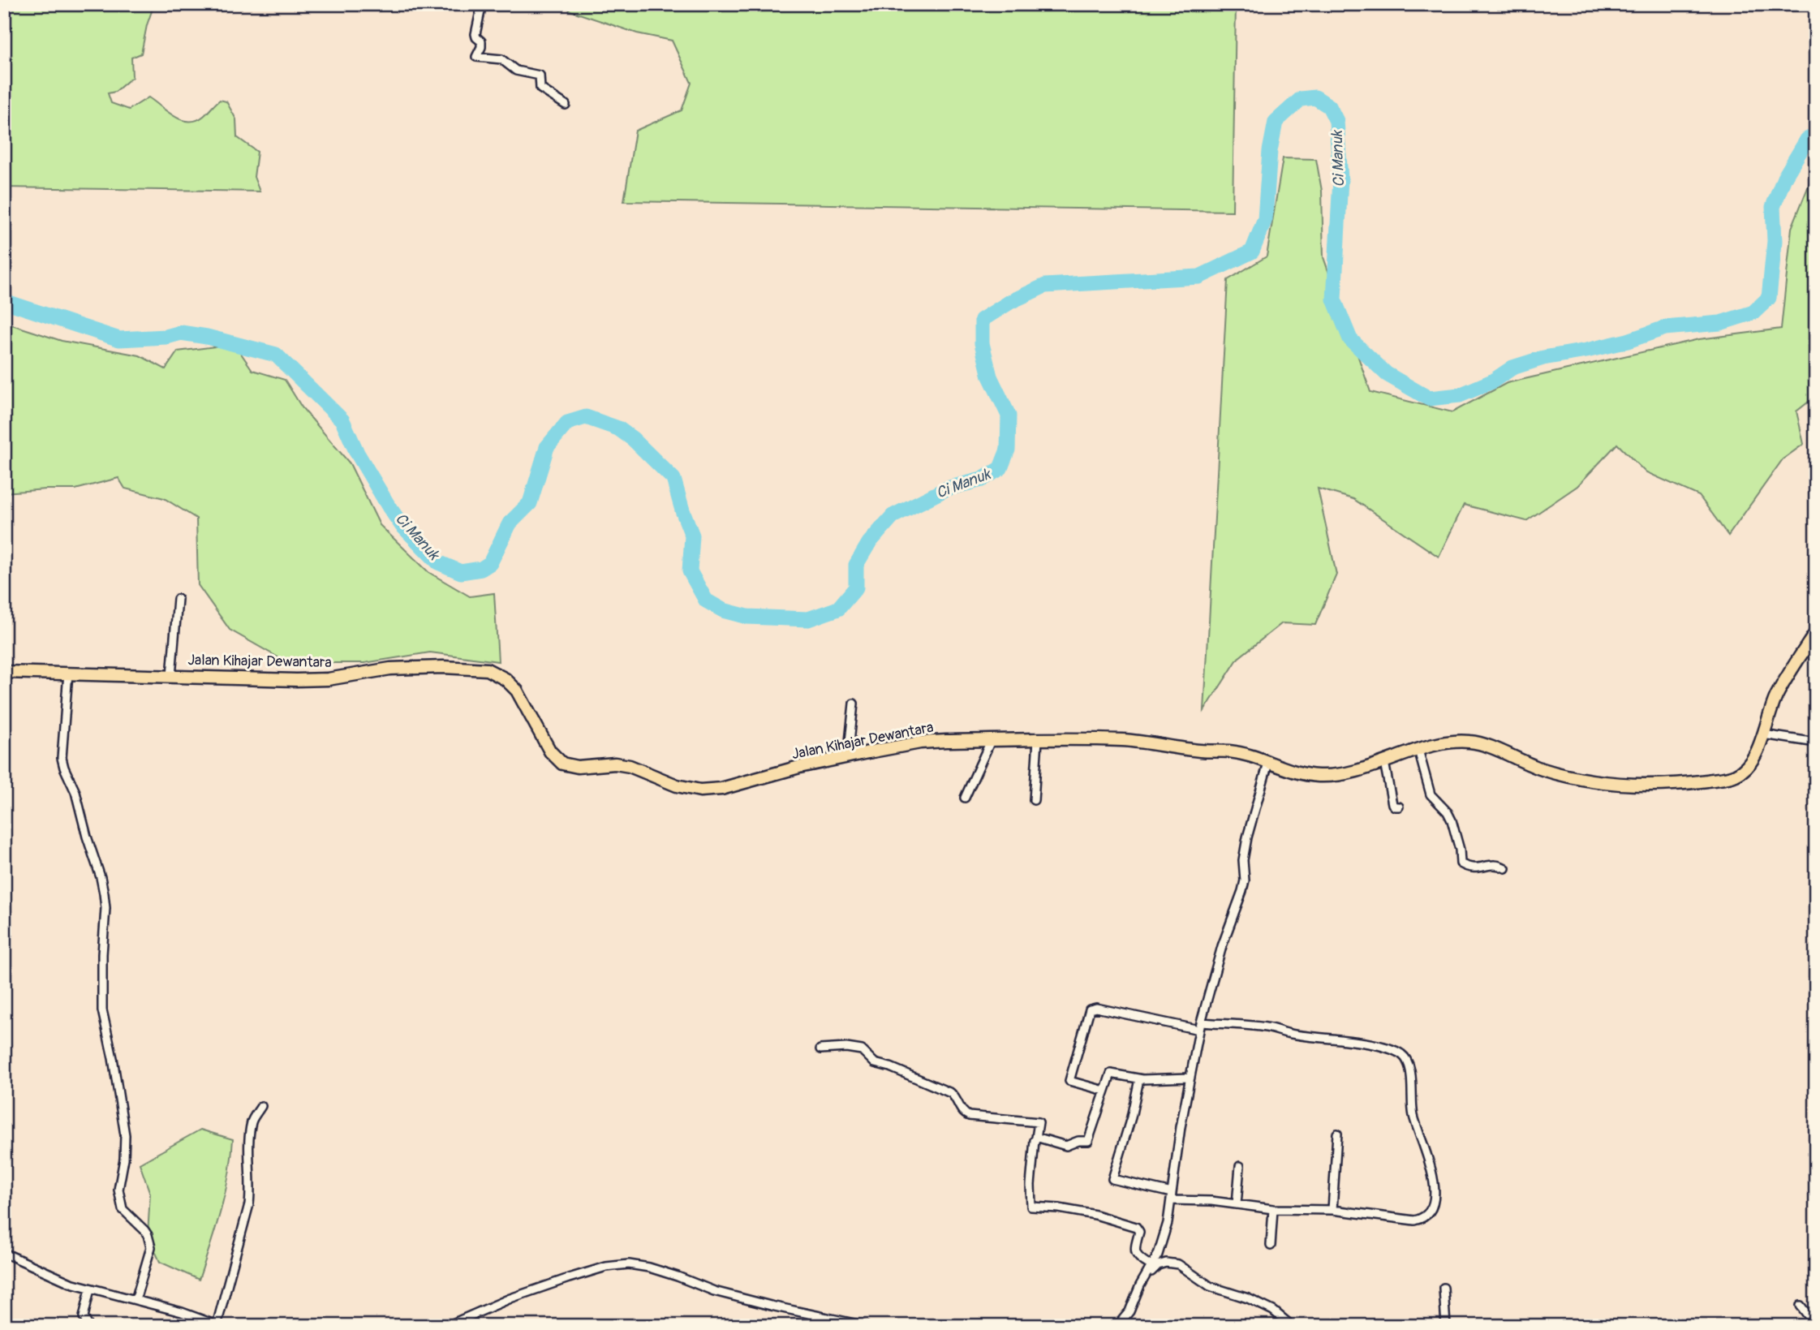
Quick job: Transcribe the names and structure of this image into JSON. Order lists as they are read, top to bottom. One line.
{"streets":{"main road":["Jalan Kihajar Dewantara"]},"water":["Ci Manuk"]}
